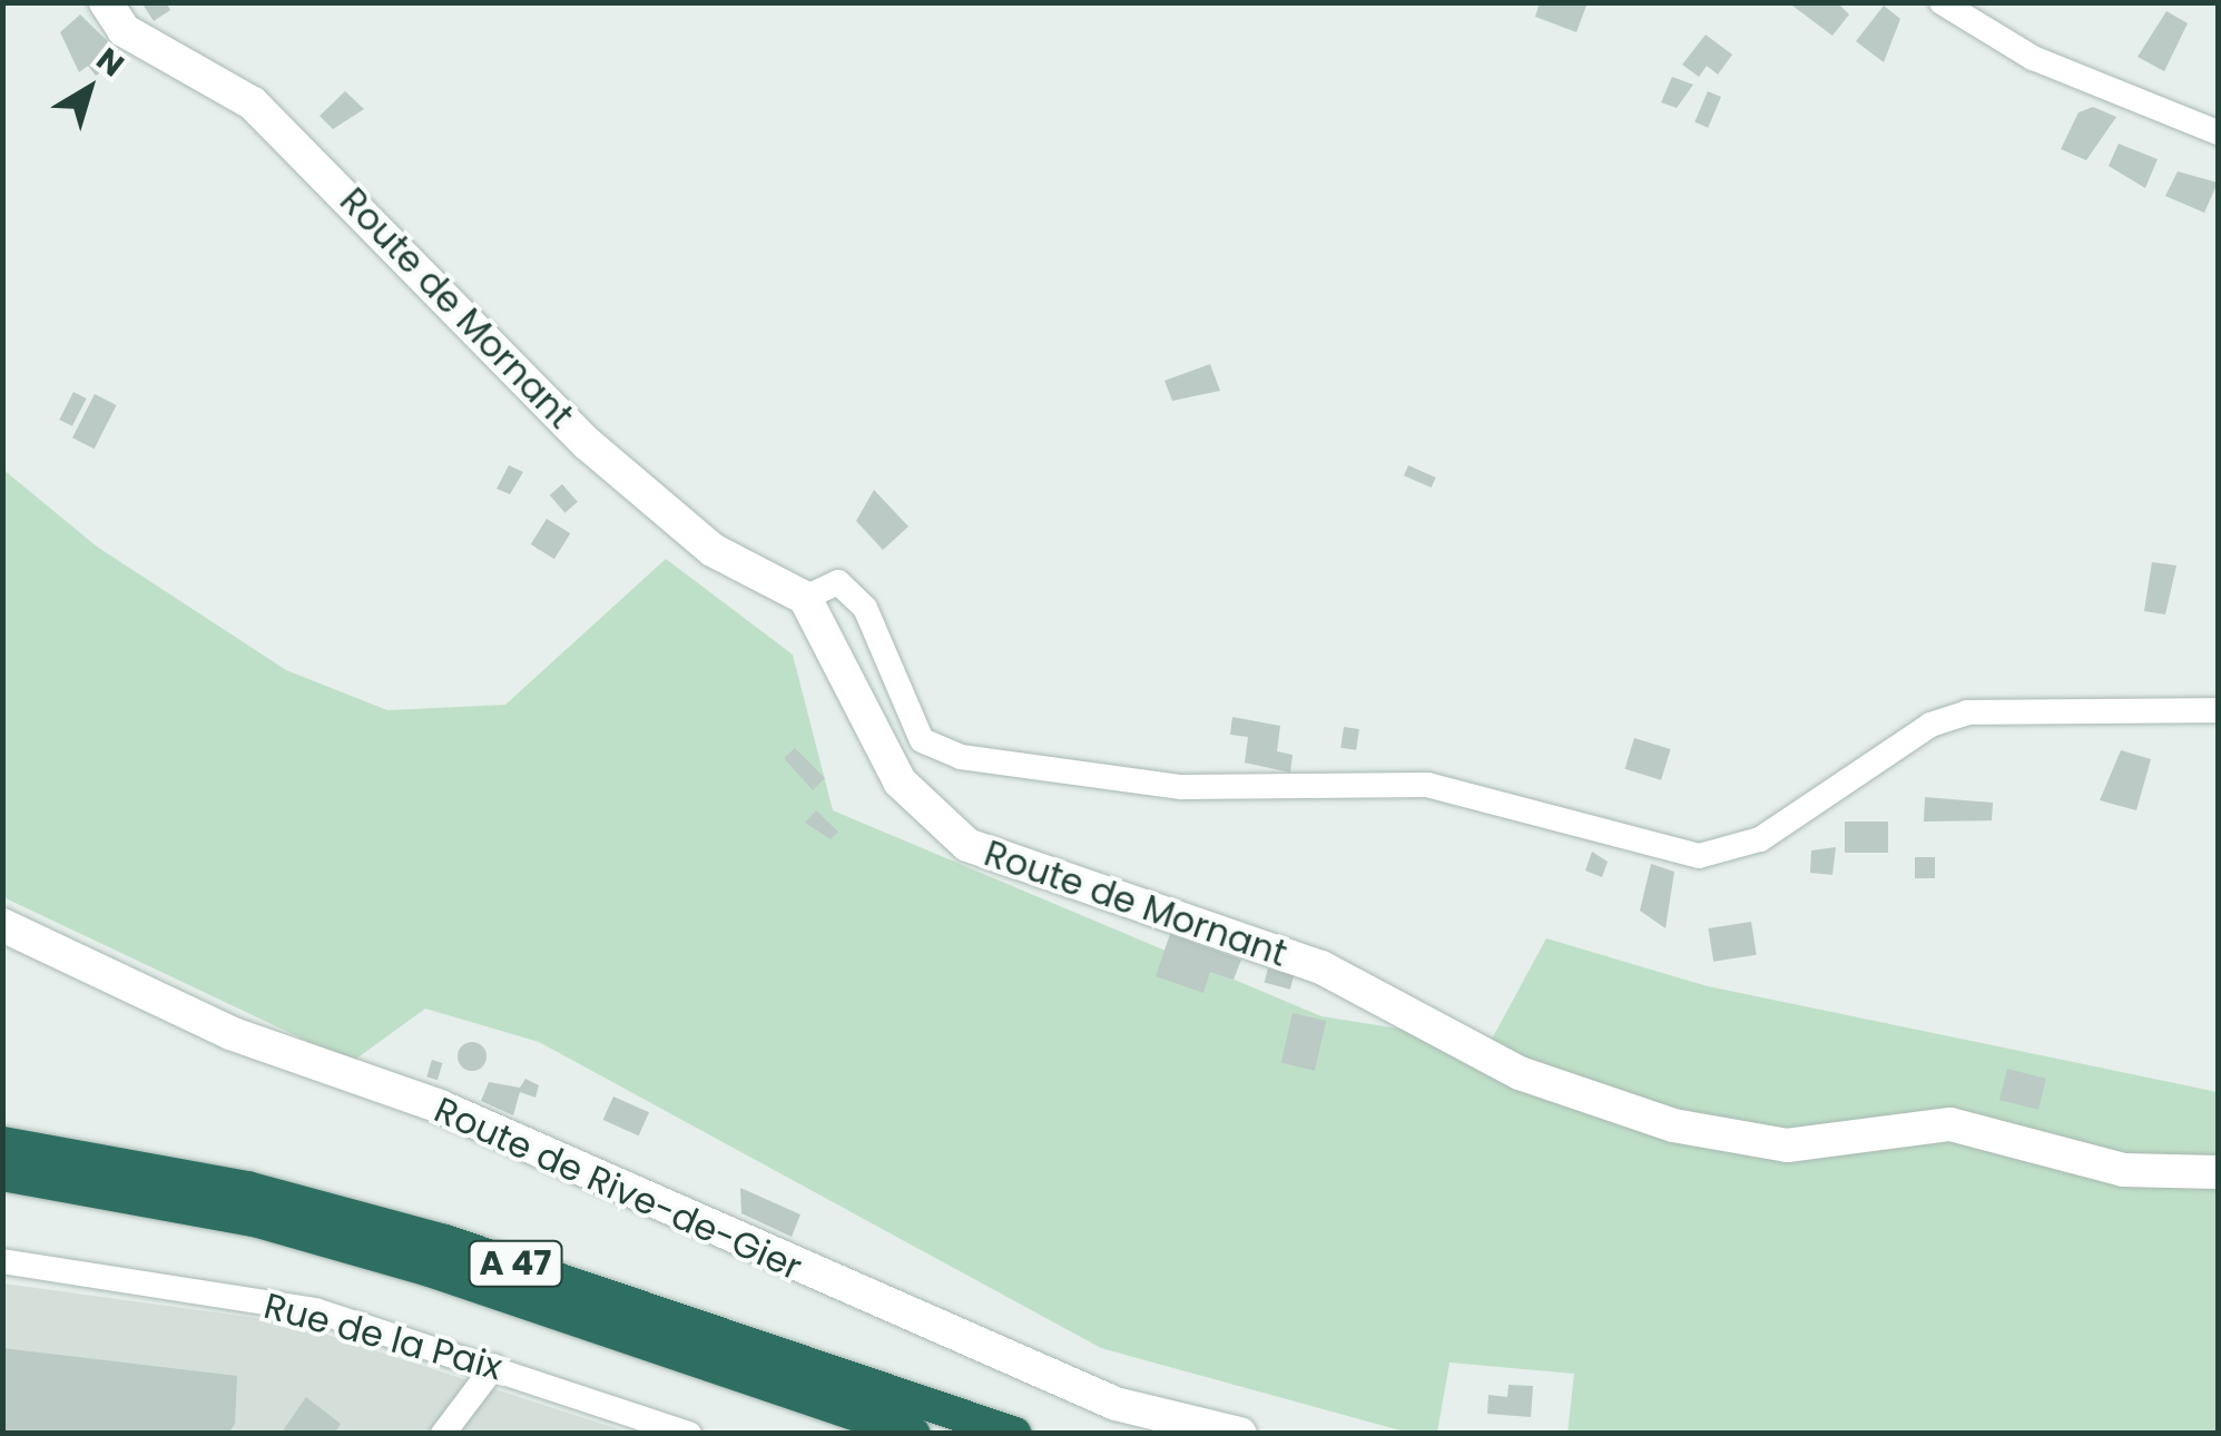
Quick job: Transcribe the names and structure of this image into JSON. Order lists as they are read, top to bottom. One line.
{"streets":{"highway":["A 47"],"main road":["Route de Mornant","Route de Rive-de-Gier"],"street":["Rue de la Paix"]},"north":"top right"}
